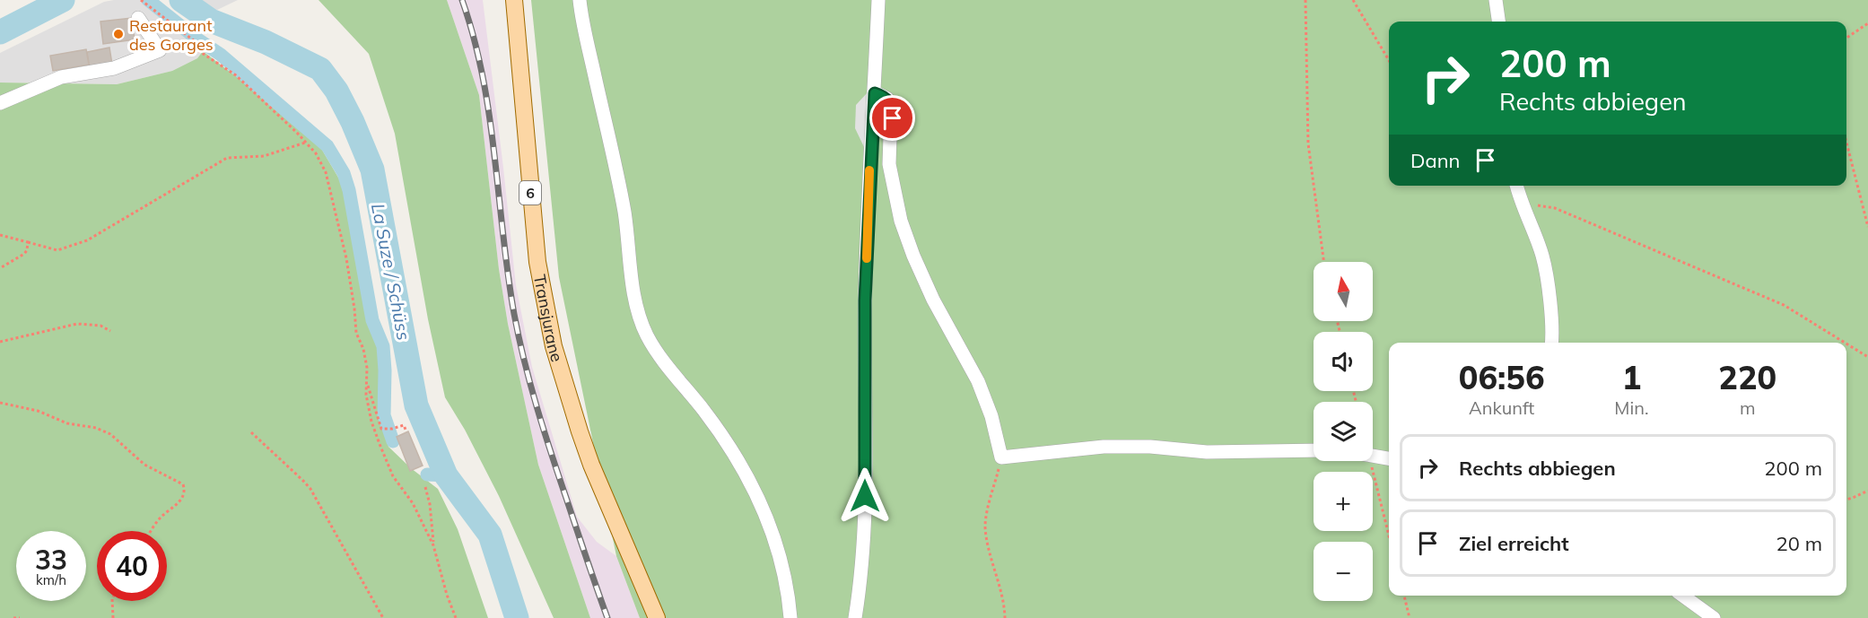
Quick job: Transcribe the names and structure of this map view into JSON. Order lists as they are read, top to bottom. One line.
{"streets":{"main road":["6","Transjurane"]},"water":["La Suze / Schüss"],"places":["Restaurant des Gorges"],"north":"top","page":{"turn":["200 m","Rechts abbiegen"],"then":"Dann","map_buttons":["+","−"],"eta":["06:56","Ankunft","1","Min.","220","m"],"list":[{"name":"Rechts abbiegen","value":"200 m"},{"name":"Ziel erreicht","value":"20 m"}],"speed":"33 km/h","limit":"40"}}
